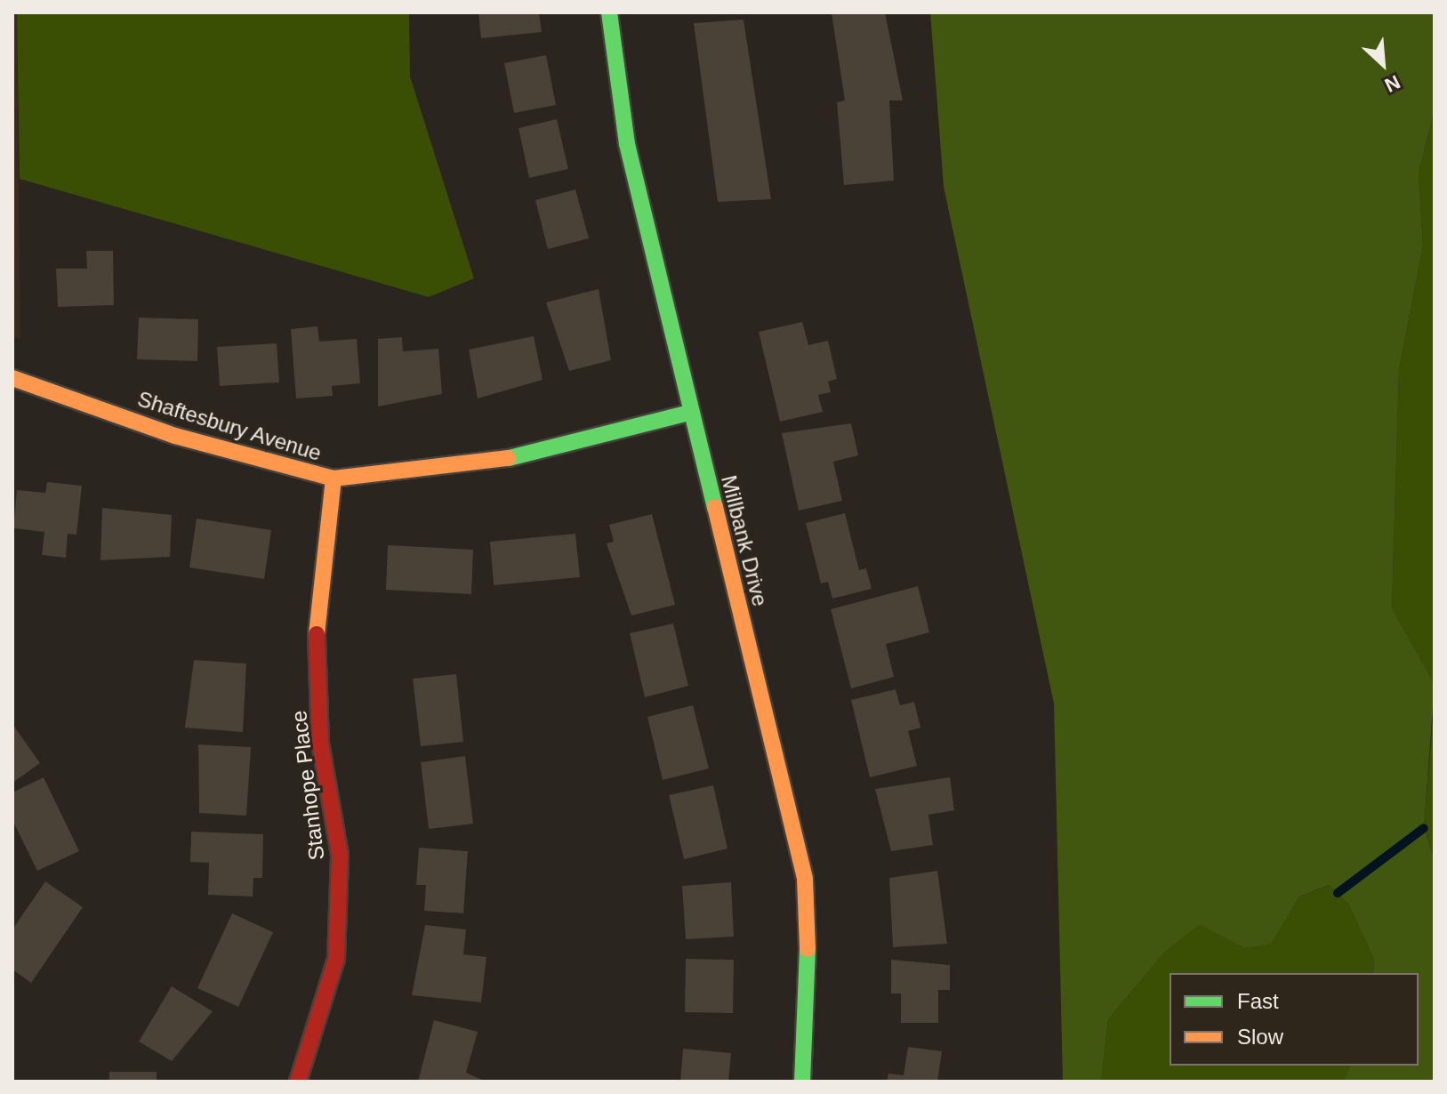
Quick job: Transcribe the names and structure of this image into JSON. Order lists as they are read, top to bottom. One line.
{"streets":{"street":["Shaftesbury Avenue","Millbank Drive","Stanhope Place"]},"crossings":[["Shaftesbury Avenue","Millbank Drive"],["Shaftesbury Avenue","Stanhope Place"]],"legend":["Fast","Slow"],"north":"bottom right"}
